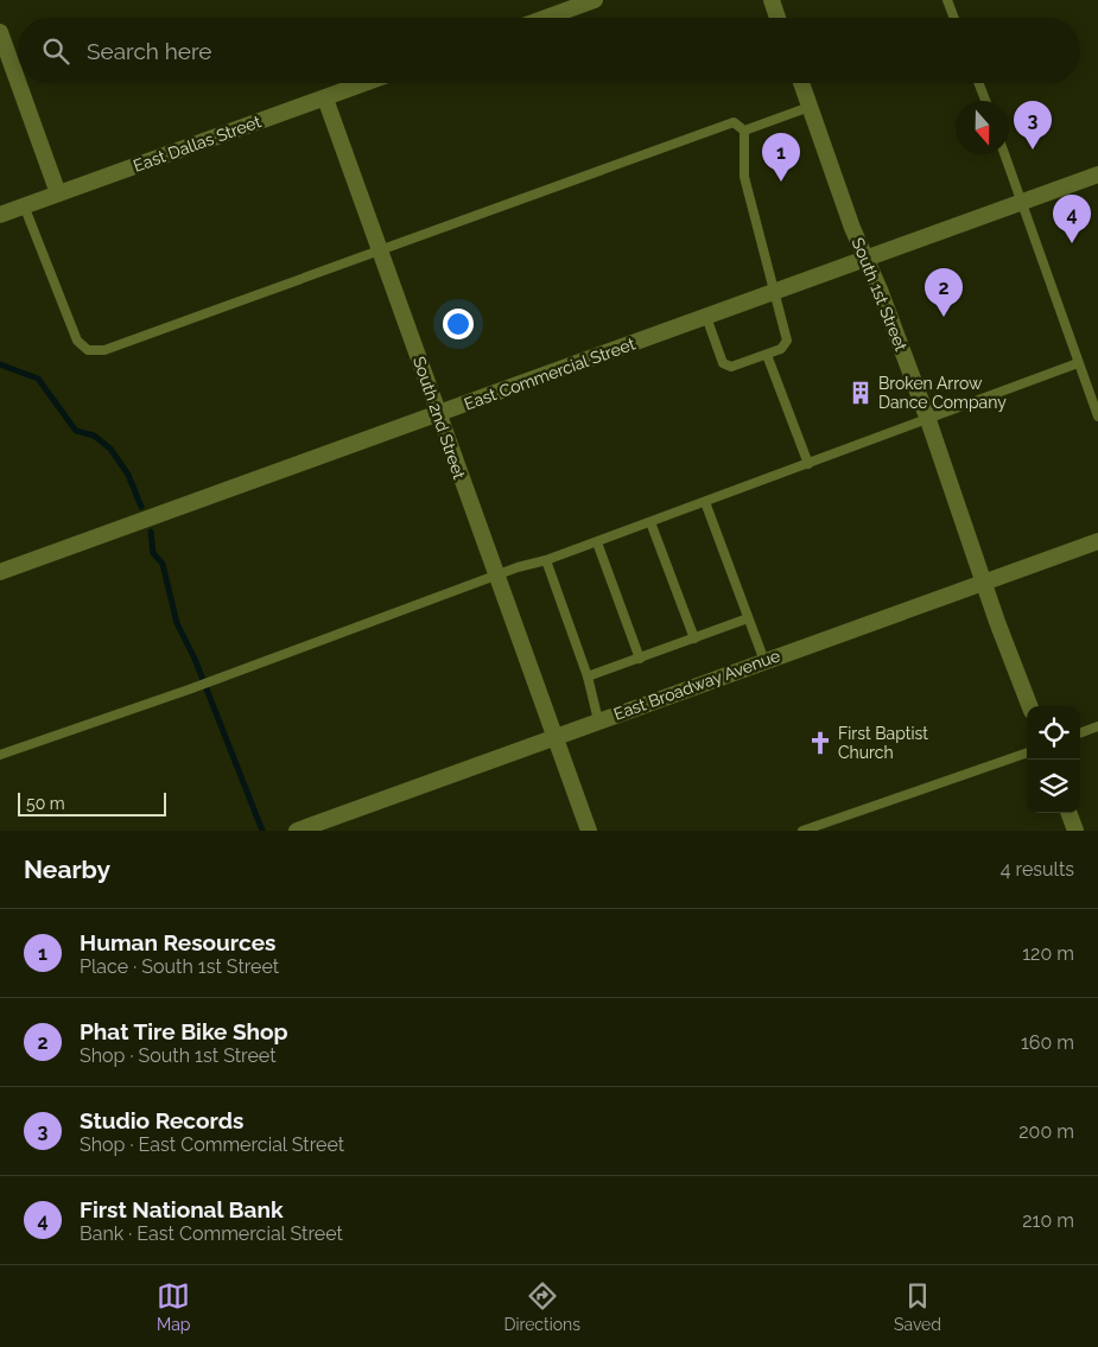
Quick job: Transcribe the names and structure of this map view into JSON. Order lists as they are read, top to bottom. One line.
{"streets":{"street":["East Dallas Street","South 1st Street","East Commercial Street","South 2nd Street","East Broadway Avenue"]},"crossings":[["East Dallas Street","South 2nd Street"],["South 1st Street","East Commercial Street"],["South 1st Street","East Broadway Avenue"],["East Commercial Street","South 2nd Street"],["South 2nd Street","East Broadway Avenue"]],"places":{"building":["Broken Arrow Dance Company"],"church":["First Baptist Church"]},"scale_bar":"50 m","north":"bottom","page":{"search":"Search here","pins":["3","1","4","2"],"scale":"50 m","heading":["Nearby","4 results"],"list":[{"mark":"1","name":"Human Resources","note":"Place · South 1st Street","value":"120 m"},{"mark":"2","name":"Phat Tire Bike Shop","note":"Shop · South 1st Street","value":"160 m"},{"mark":"3","name":"Studio Records","note":"Shop · East Commercial Street","value":"200 m"},{"mark":"4","name":"First National Bank","note":"Bank · East Commercial Street","value":"210 m"}],"nav":["Map","Directions","Saved"]}}
